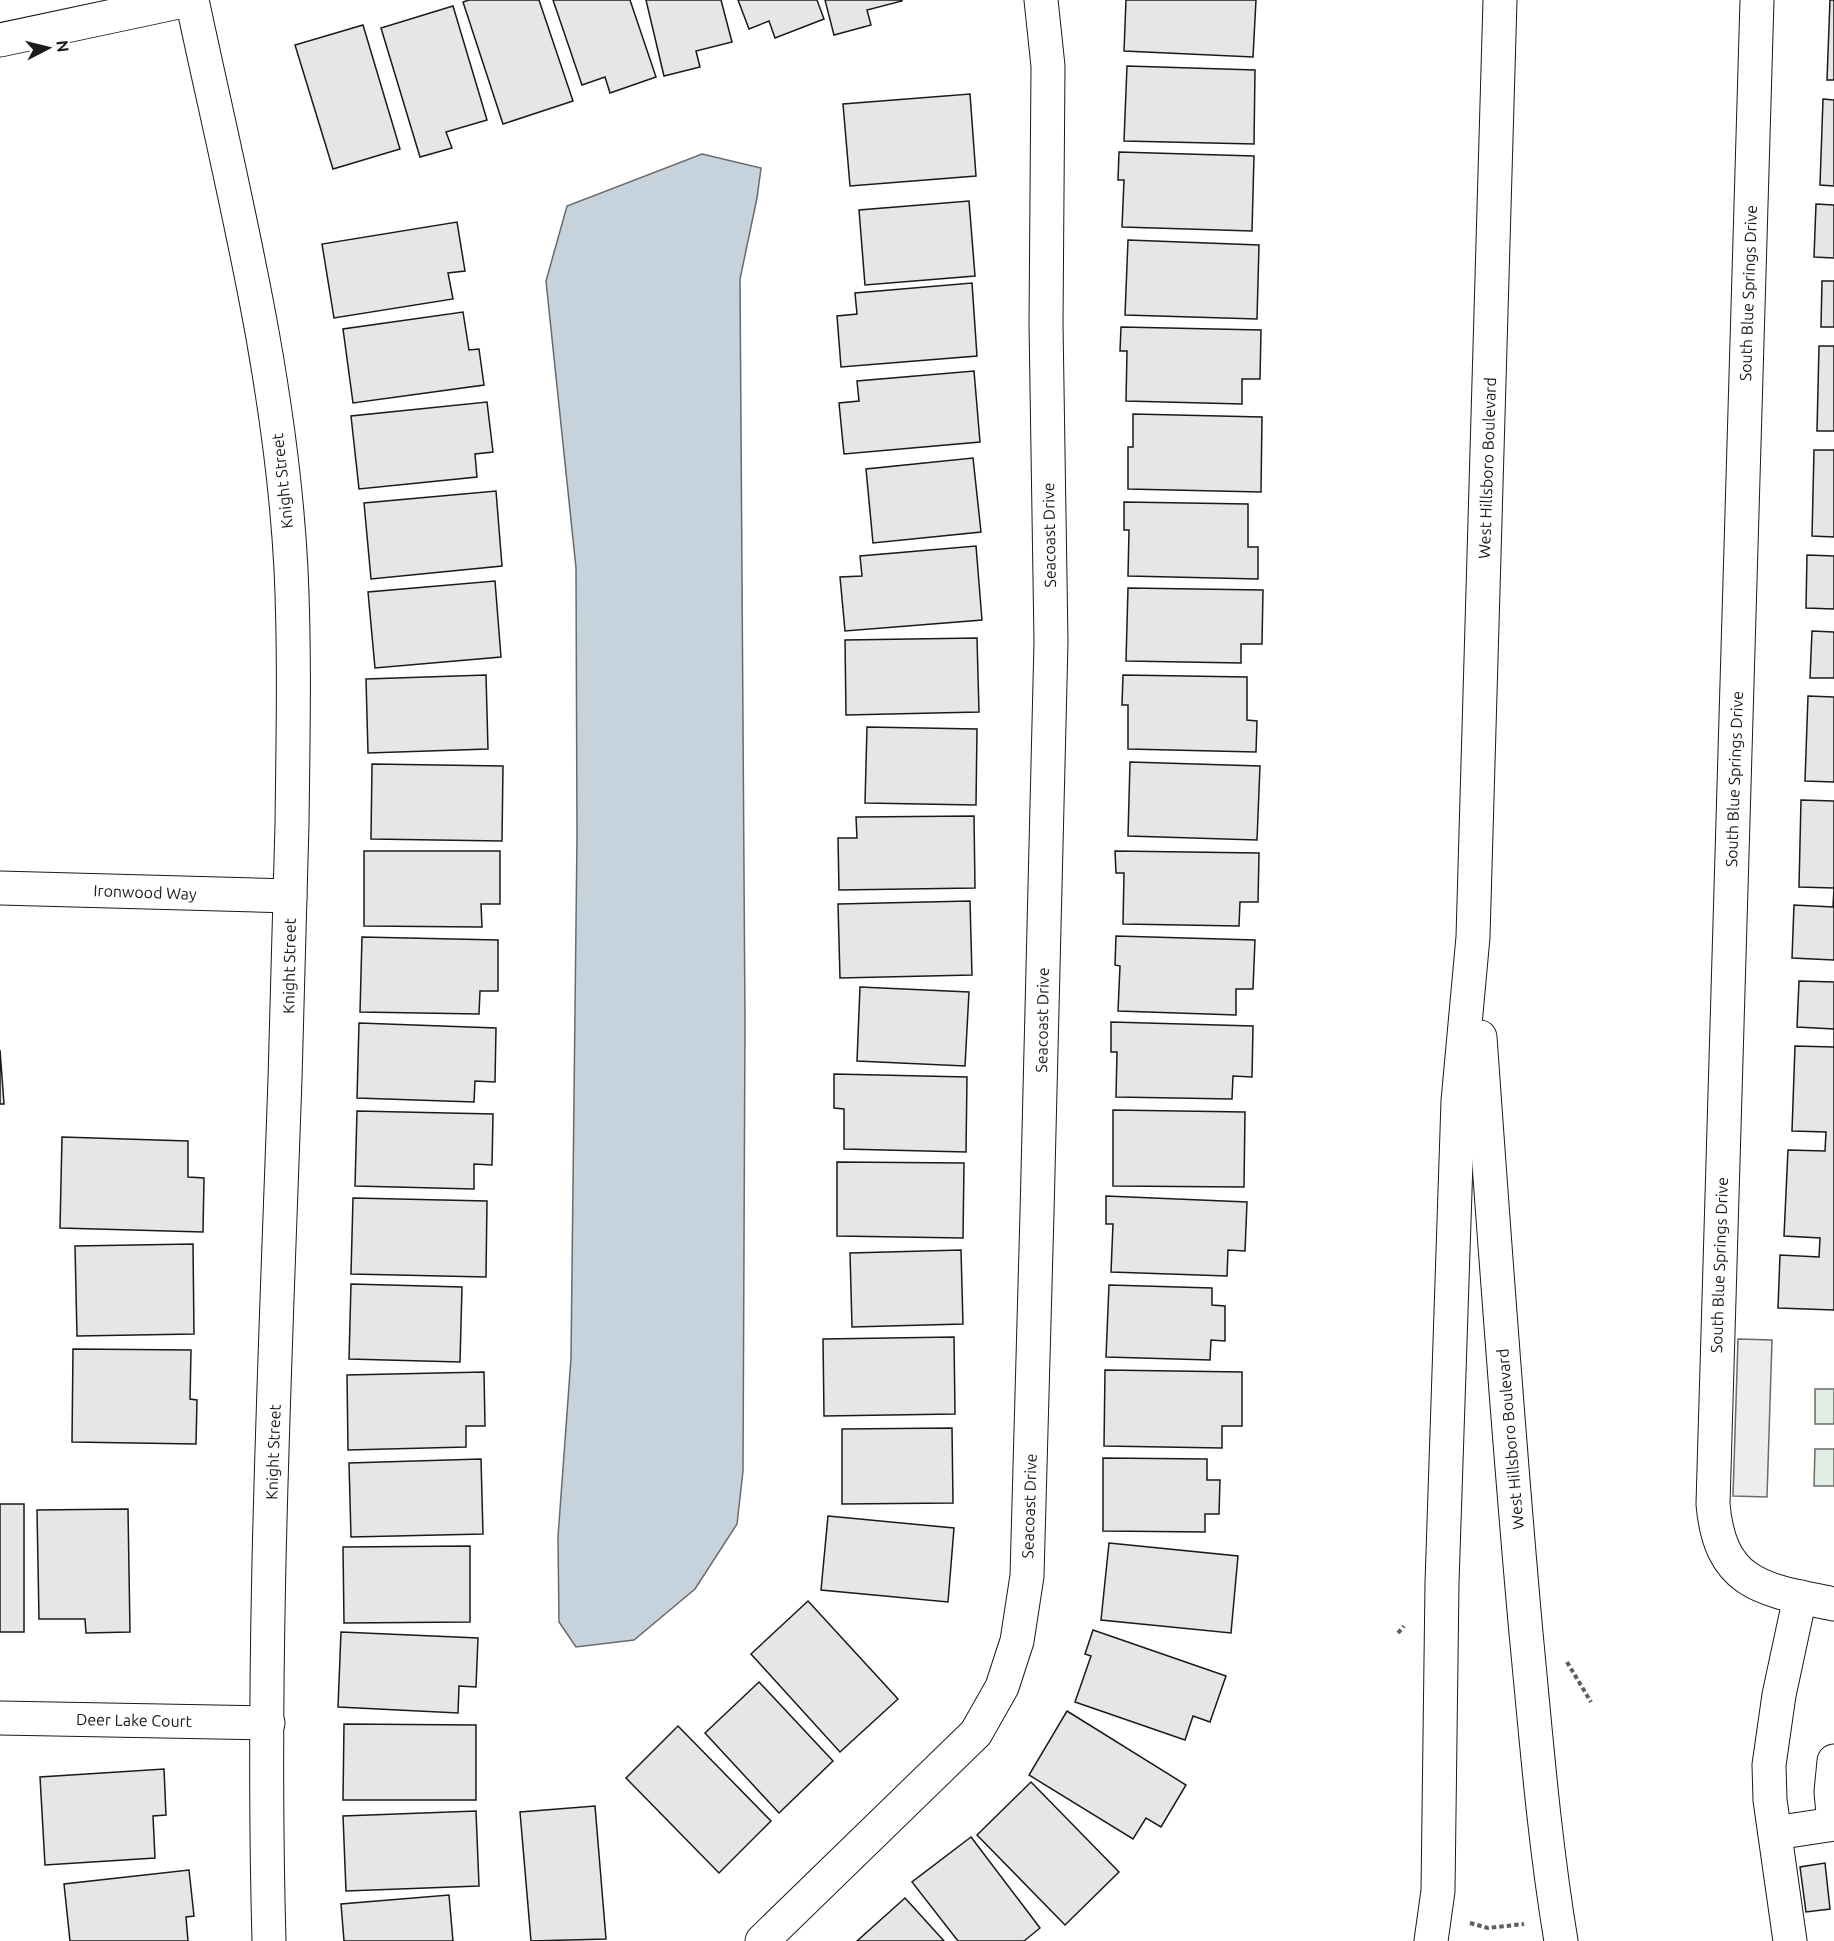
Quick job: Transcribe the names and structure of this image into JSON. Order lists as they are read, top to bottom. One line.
{"streets":{"street":["South Blue Springs Drive","West Hillsboro Boulevard","Knight Street","Seacoast Drive","Ironwood Way","Deer Lake Court"]},"crossings":[["Knight Street","Ironwood Way"],["Knight Street","Deer Lake Court"]],"north":"right"}
